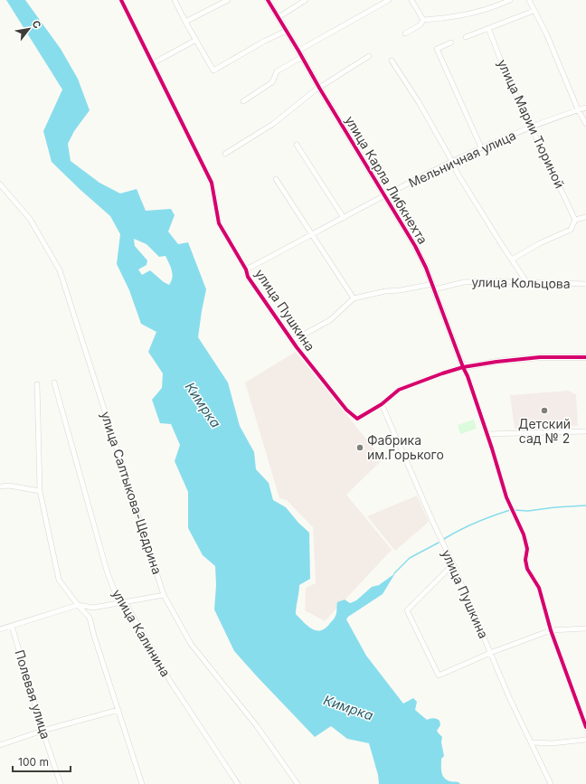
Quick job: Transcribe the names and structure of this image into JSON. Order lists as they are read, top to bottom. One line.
{"streets":{"street":["улица Марии Тюриной","Мельничная улица","улица Карла Либкнехта","улица Кольцова","улица Пушкина","улица Салтыкова-Щедрина","улица Калинина","Полевая улица"]},"crossings":[["улица Марии Тюриной","Мельничная улица"],["Мельничная улица","улица Карла Либкнехта"],["Мельничная улица","улица Пушкина"],["улица Карла Либкнехта","улица Кольцова"]],"water":["Кимрка"],"places":["Детский сад № 2","Фабрика им.Горького"],"scale_bar":"100 m","north":"top right"}
